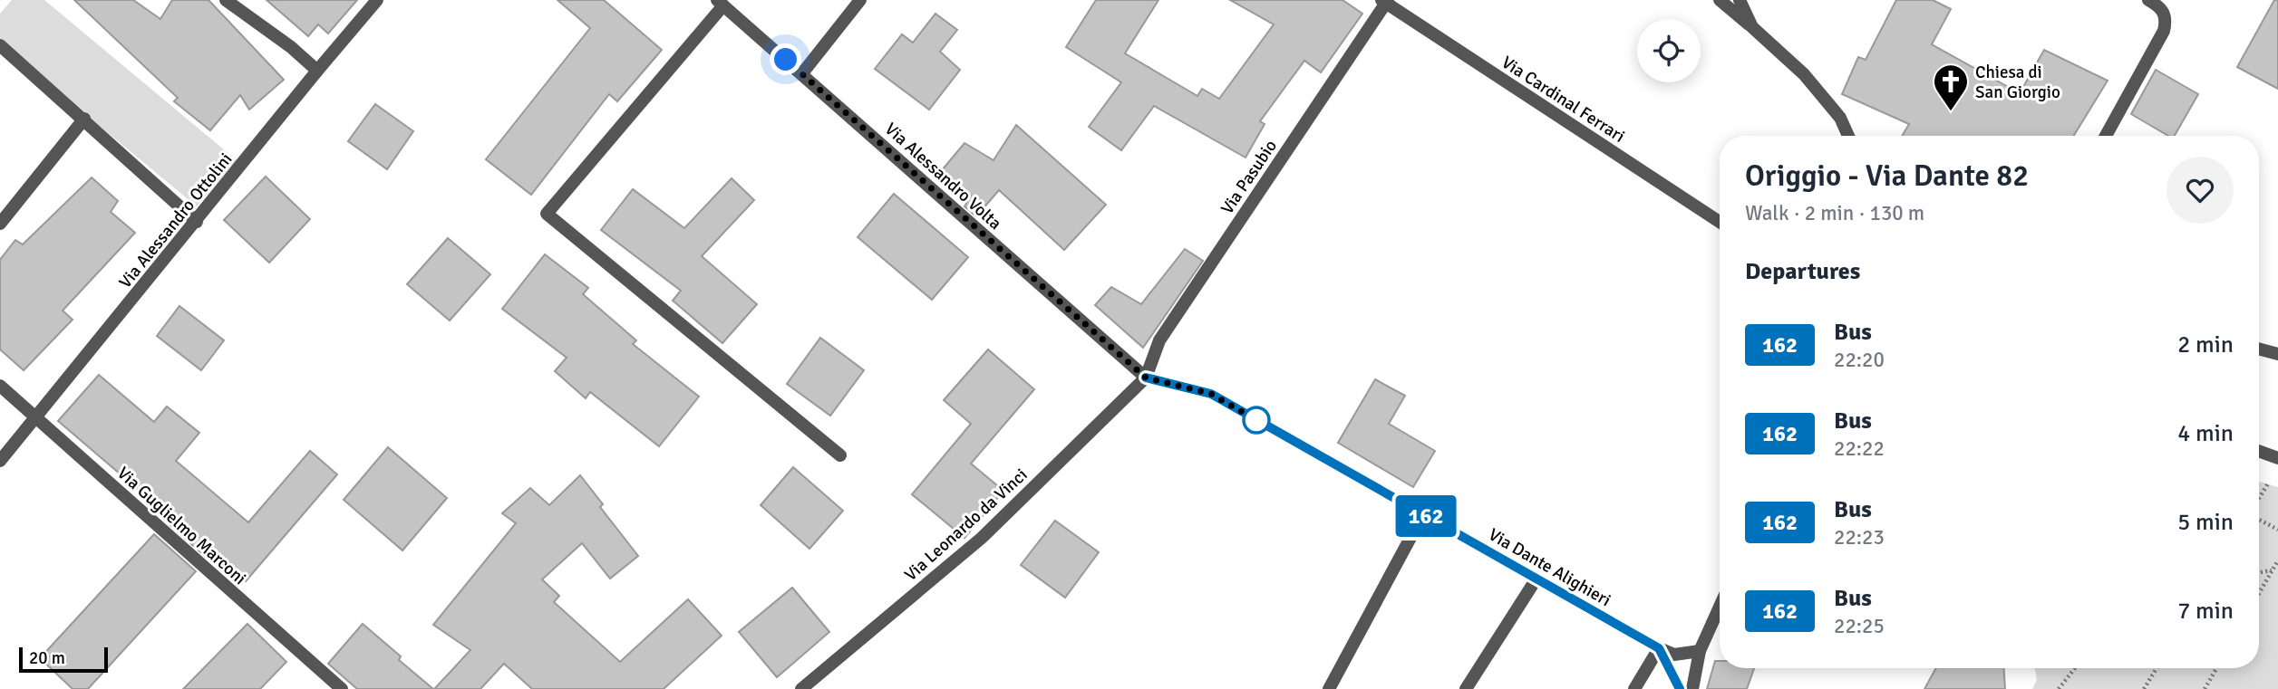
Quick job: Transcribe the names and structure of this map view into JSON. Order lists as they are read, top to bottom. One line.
{"streets":{"street":["Via Cardinal Ferrari","Via Alessandro Volta","Via Pasubio","Via Alessandro Ottolini","Via Leonardo da Vinci","Via Guglielmo Marconi","Via Dante Alighieri"]},"crossings":[["Via Cardinal Ferrari","Via Pasubio"],["Via Alessandro Volta","Via Pasubio"],["Via Alessandro Volta","Via Leonardo da Vinci"],["Via Alessandro Volta","Via Dante Alighieri"],["Via Pasubio","Via Leonardo da Vinci"],["Via Pasubio","Via Dante Alighieri"],["Via Alessandro Ottolini","Via Guglielmo Marconi"],["Via Leonardo da Vinci","Via Dante Alighieri"]],"places":{"church":["Chiesa di San Giorgio"]},"lines":["bus line 162"],"scale_bar":"20 m","page":{"on_map":"162","heading":[["Origgio - Via Dante 82","Walk · 2 min · 130 m"],"Departures"],"list":[{"mark":"162","name":"Bus","note":"22:20","value":"2 min"},{"mark":"162","name":"Bus","note":"22:22","value":"4 min"},{"mark":"162","name":"Bus","note":"22:23","value":"5 min"},{"mark":"162","name":"Bus","note":"22:25","value":"7 min"}],"scale":"20 m"}}
